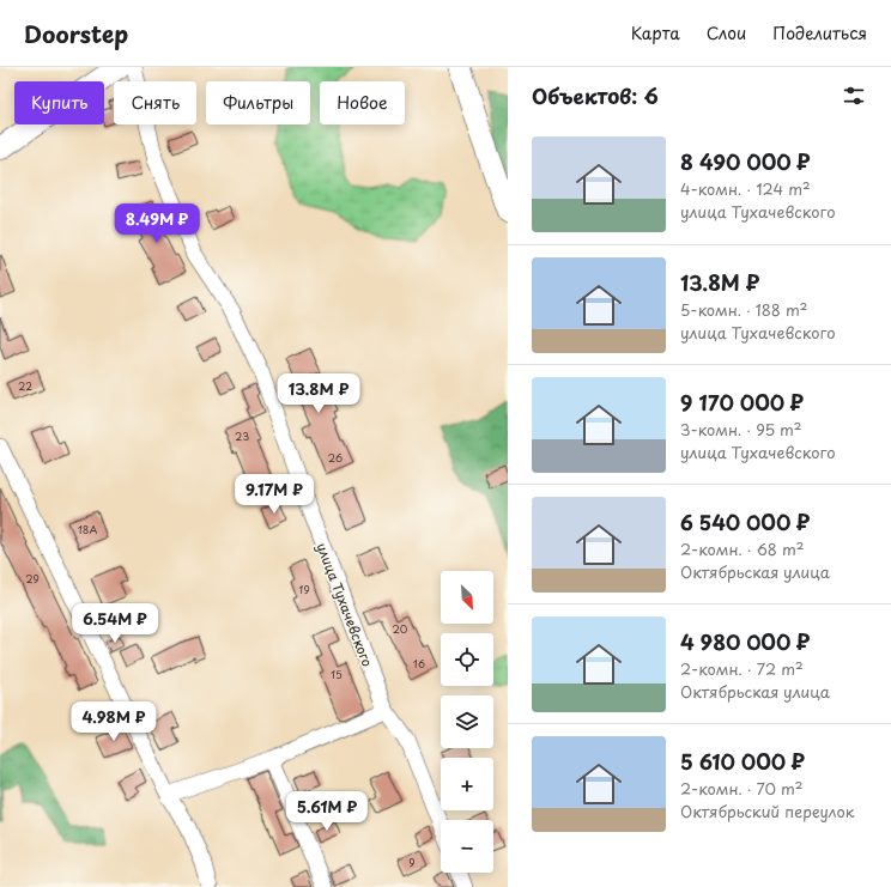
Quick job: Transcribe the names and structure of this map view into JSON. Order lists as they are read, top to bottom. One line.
{"streets":{"street":["улица Тухачевского"]},"house_numbers":["22","23","26","18А","29","19","20","16","15","9"],"north":"bottom right","page":{"header":"Doorstep","nav":["Карта","Слои","Поделиться"],"heading":"Объектов: 6","chip":["Купить","Снять","Фильтры","Новое"],"list":[{"name":"8 490 000 ₽","note":"4-комн. · 124 m² · улица Тухачевского"},{"name":"13.8M ₽","note":"5-комн. · 188 m² · улица Тухачевского"},{"name":"9 170 000 ₽","note":"3-комн. · 95 m² · улица Тухачевского"},{"name":"6 540 000 ₽","note":"2-комн. · 68 m² · Октябрьская улица"},{"name":"4 980 000 ₽","note":"2-комн. · 72 m² · Октябрьская улица"},{"name":"5 610 000 ₽","note":"2-комн. · 70 m² · Октябрьский переулок"}],"price":["8.49M ₽","13.8M ₽","9.17M ₽","6.54M ₽","4.98M ₽","5.61M ₽"],"map_buttons":["+","−"]}}
